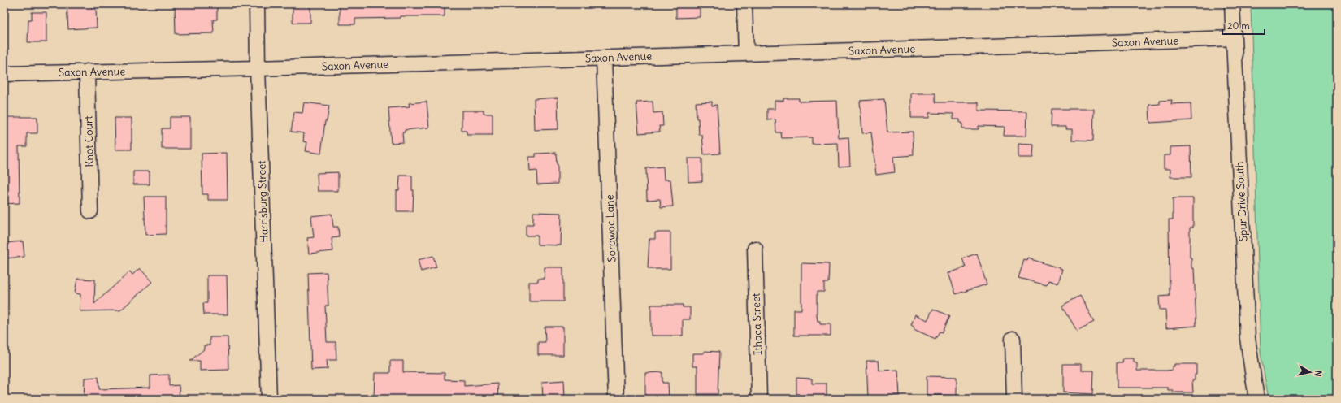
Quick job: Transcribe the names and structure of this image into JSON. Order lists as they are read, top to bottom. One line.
{"streets":{"street":["Saxon Avenue","Knot Court","Harrisburg Street","Spur Drive South","Sorowoc Lane","Ithaca Street"]},"crossings":[["Saxon Avenue","Knot Court"],["Saxon Avenue","Harrisburg Street"],["Saxon Avenue","Spur Drive South"],["Saxon Avenue","Sorowoc Lane"]],"scale_bar":"20 m","north":"right"}
